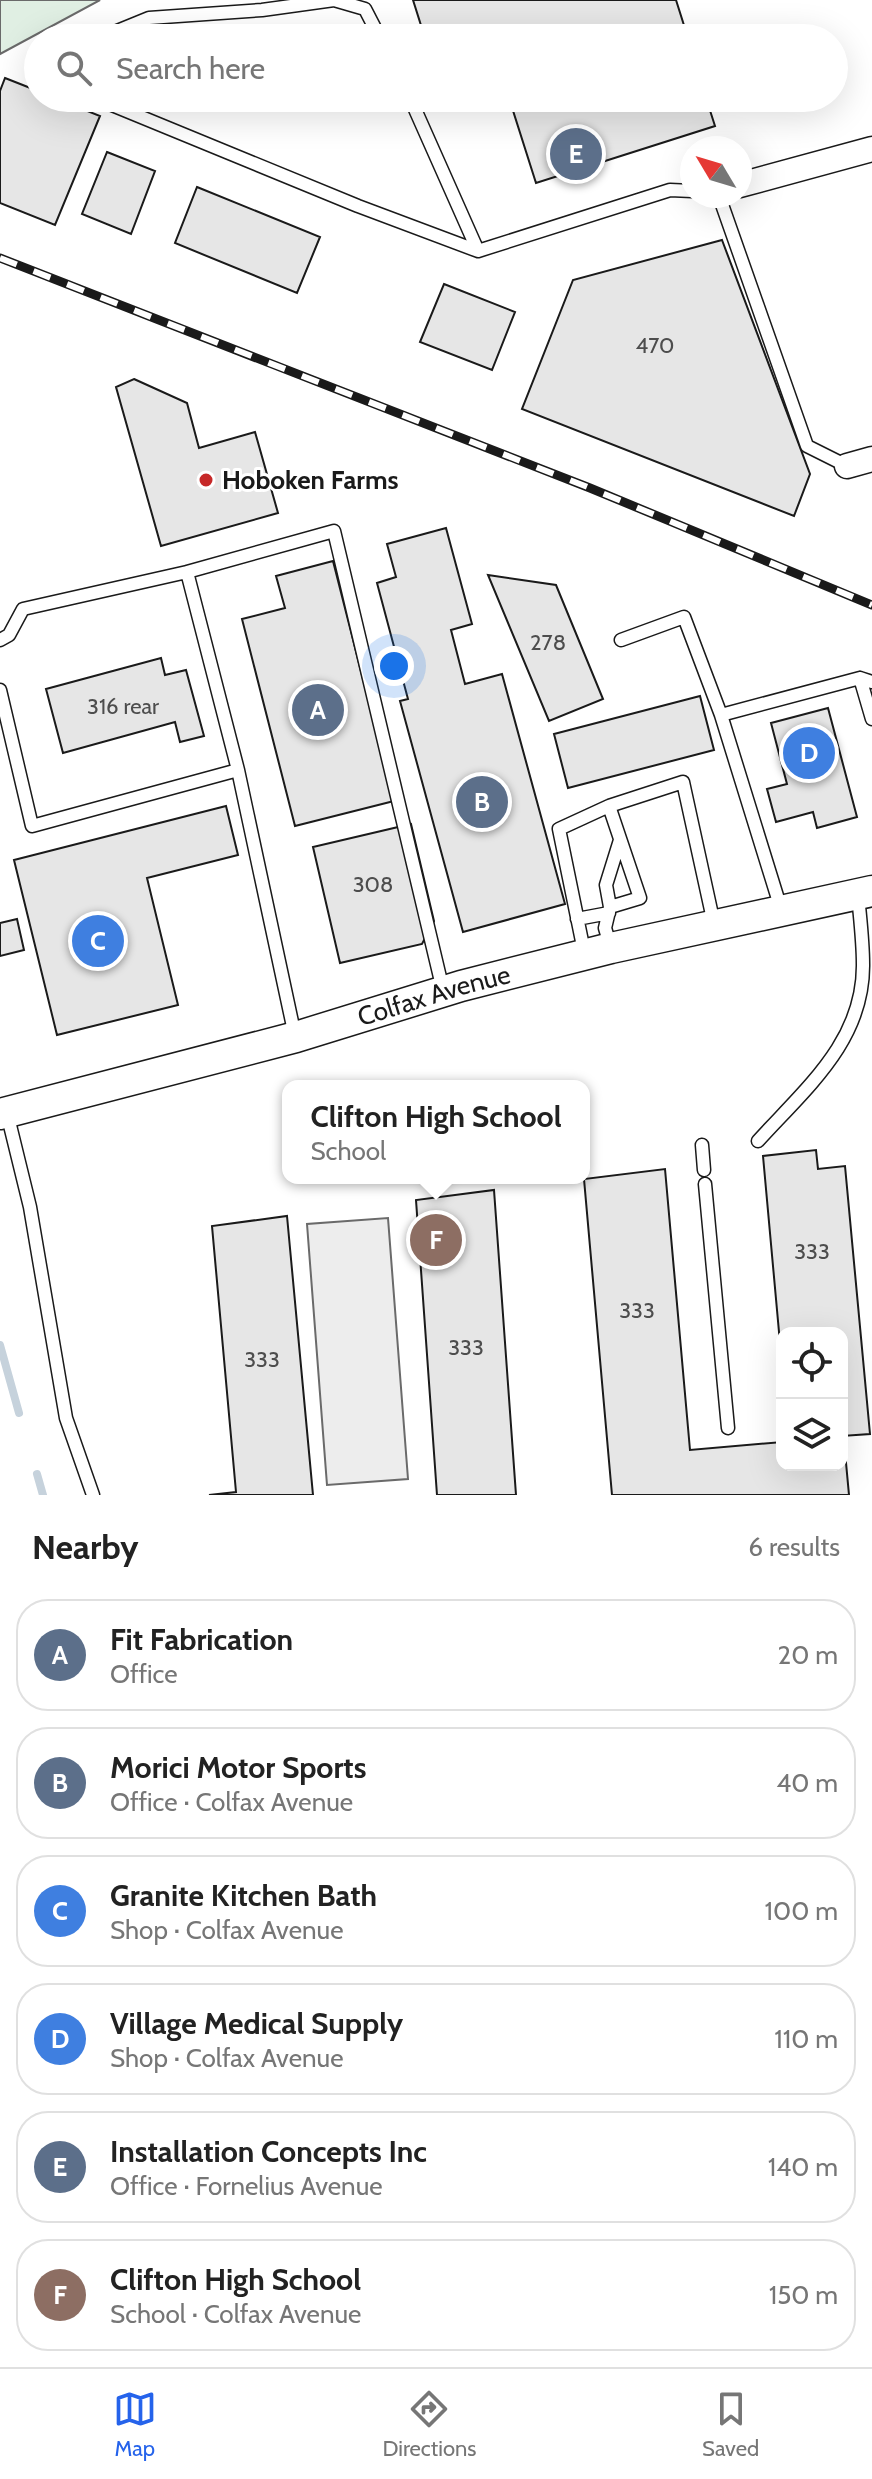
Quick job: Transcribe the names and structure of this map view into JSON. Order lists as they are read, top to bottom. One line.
{"streets":{"street":["Colfax Avenue"]},"places":["Hoboken Farms"],"house_numbers":["470","278","316 rear","308","333","333","333","333"],"north":"top left","page":{"search":"Search here","pins":["E","A","D","B","C","F"],"popup":["Clifton High School","School"],"heading":["Nearby","6 results"],"list":[{"mark":"A","name":"Fit Fabrication","note":"Office","value":"20 m"},{"mark":"B","name":"Morici Motor Sports","note":"Office · Colfax Avenue","value":"40 m"},{"mark":"C","name":"Granite Kitchen Bath","note":"Shop · Colfax Avenue","value":"100 m"},{"mark":"D","name":"Village Medical Supply","note":"Shop · Colfax Avenue","value":"110 m"},{"mark":"E","name":"Installation Concepts Inc","note":"Office · Fornelius Avenue","value":"140 m"},{"mark":"F","name":"Clifton High School","note":"School · Colfax Avenue","value":"150 m"}],"nav":["Map","Directions","Saved"]}}
